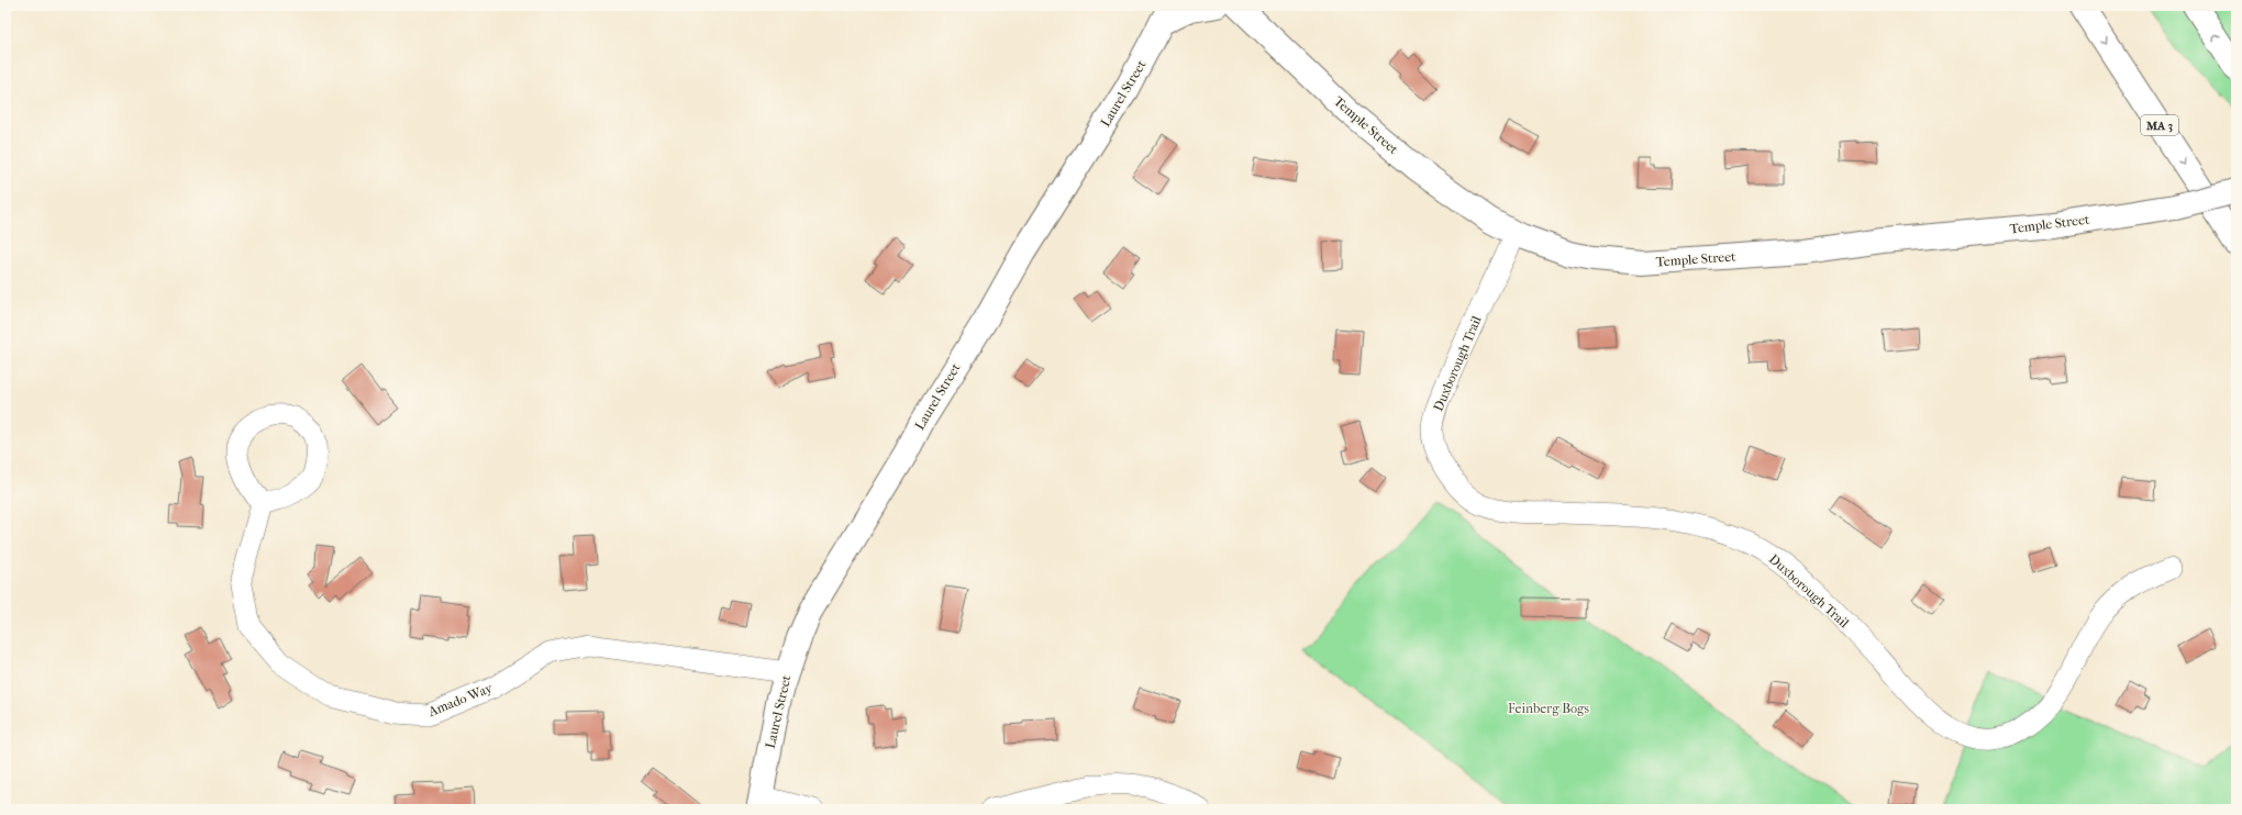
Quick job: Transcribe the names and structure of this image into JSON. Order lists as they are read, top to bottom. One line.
{"streets":{"main road":["Laurel Street","Temple Street","MA 3"],"street":["Duxborough Trail","Amado Way"]},"crossings":[["Laurel Street","Amado Way"],["Temple Street","Duxborough Trail"]],"parks":["Feinberg Bogs"]}
